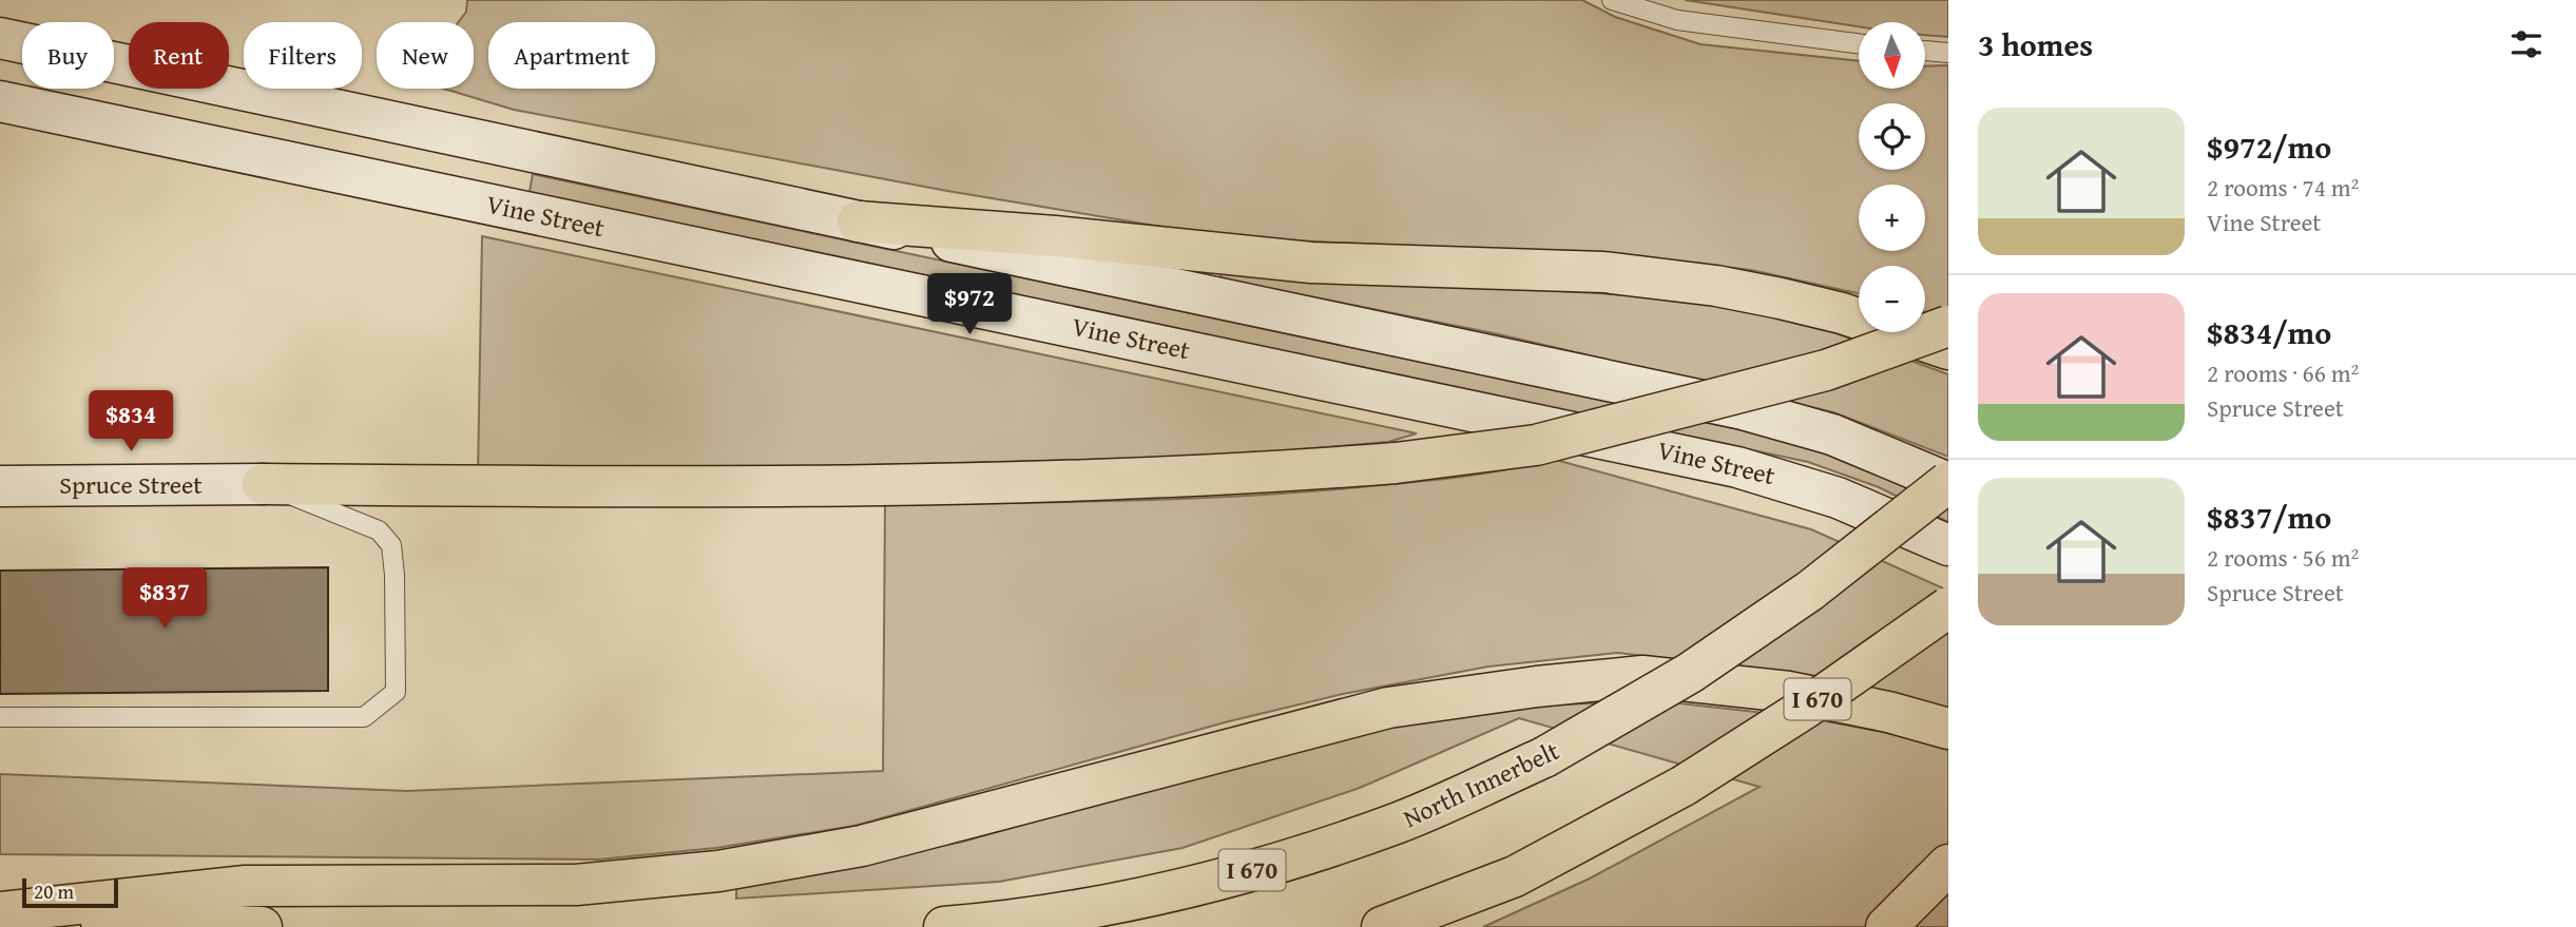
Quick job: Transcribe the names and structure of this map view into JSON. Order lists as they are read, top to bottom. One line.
{"streets":{"highway":["I 670","North Innerbelt"],"street":["Vine Street","Spruce Street"]},"scale_bar":"20 m","north":"bottom","page":{"heading":"3 homes","map_buttons":["+","−"],"chip":["Buy","Rent","Filters","New","Apartment"],"list":[{"name":"$972/mo","note":"2 rooms · 74 m² · Vine Street"},{"name":"$834/mo","note":"2 rooms · 66 m² · Spruce Street"},{"name":"$837/mo","note":"2 rooms · 56 m² · Spruce Street"}],"price":["$972","$834","$837"],"scale":"20 m"}}
